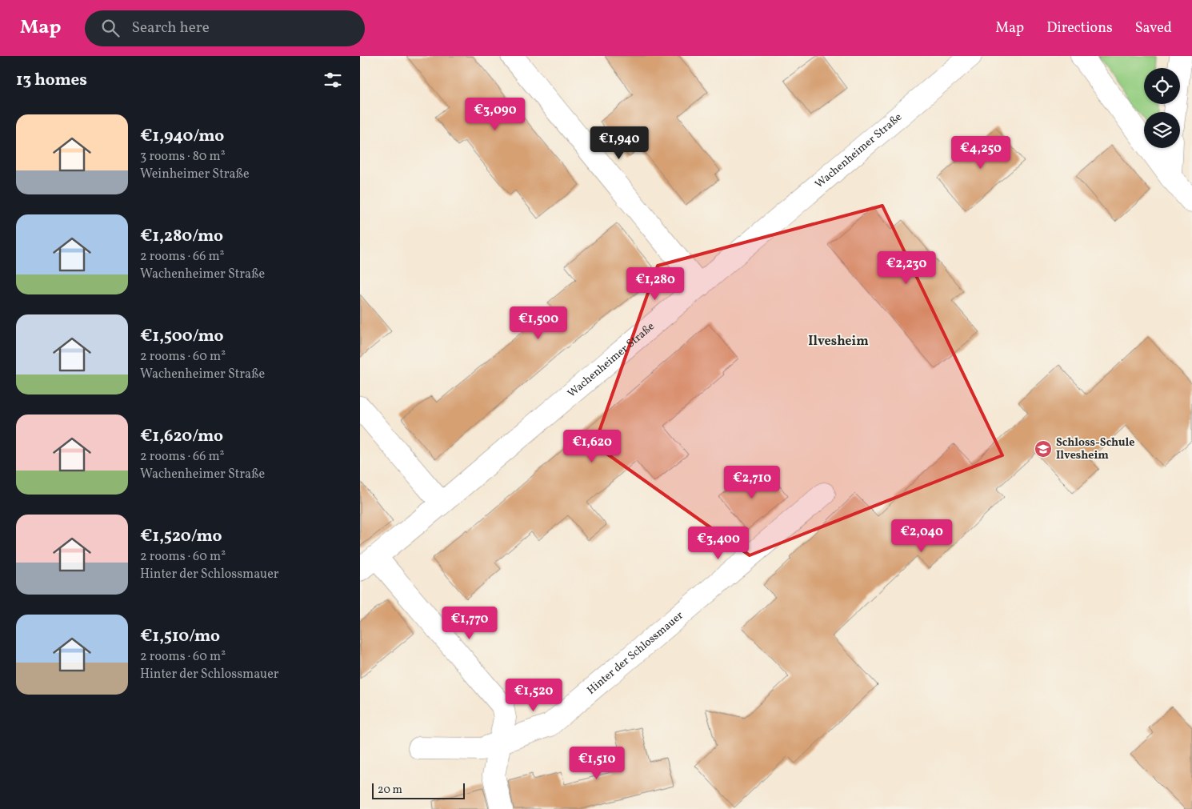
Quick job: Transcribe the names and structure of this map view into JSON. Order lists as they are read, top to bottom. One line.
{"streets":{"street":["Wachenheimer Straße","Hinter der Schlossmauer"]},"districts":["Ilvesheim"],"places":{"school or university":["Schloss-Schule Ilvesheim"]},"scale_bar":"20 m","page":{"header":"Map","search":"Search here","nav":["Map","Directions","Saved"],"heading":"13 homes","price":["€3,090","€1,940","€4,250","€2,230","€1,280","€1,500","€1,620","€2,710","€2,040","€3,400","€1,770","€1,520","€1,510"],"list":[{"name":"€1,940/mo","note":"3 rooms · 80 m² · Weinheimer Straße"},{"name":"€1,280/mo","note":"2 rooms · 66 m² · Wachenheimer Straße"},{"name":"€1,500/mo","note":"2 rooms · 60 m² · Wachenheimer Straße"},{"name":"€1,620/mo","note":"2 rooms · 66 m² · Wachenheimer Straße"},{"name":"€1,520/mo","note":"2 rooms · 60 m² · Hinter der Schlossmauer"},{"name":"€1,510/mo","note":"2 rooms · 60 m² · Hinter der Schlossmauer"}],"scale":"20 m"}}
